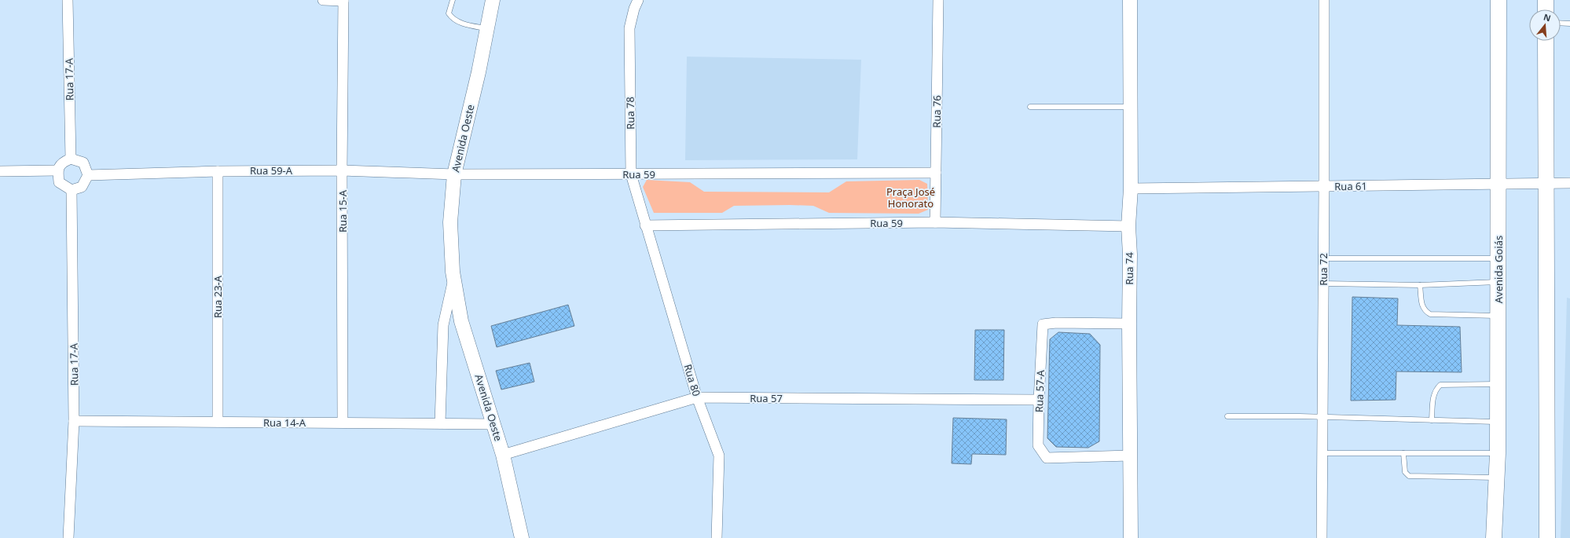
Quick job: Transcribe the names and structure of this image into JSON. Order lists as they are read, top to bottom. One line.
{"streets":{"main road":["Avenida Goiás"],"street":["Rua 17-A","Rua 76","Rua 78","Avenida Oeste","Rua 59-A","Rua 59","Rua 61","Rua 15-A","Rua 74","Rua 72","Rua 23-A","Rua 80","Rua 57-A","Rua 57","Rua 14-A"]},"crossings":[["Rua 17-A","Rua 59-A"],["Rua 17-A","Rua 14-A"],["Rua 76","Rua 59"],["Rua 78","Rua 59"],["Rua 78","Rua 80"],["Avenida Oeste","Rua 59-A"],["Avenida Oeste","Rua 59"],["Avenida Oeste","Rua 57"],["Avenida Oeste","Rua 14-A"],["Rua 59-A","Rua 59"],["Rua 59-A","Rua 15-A"],["Rua 59-A","Rua 23-A"],["Rua 59","Rua 74"],["Rua 59","Rua 80"],["Rua 61","Rua 74"],["Rua 61","Rua 72"],["Rua 61","Avenida Goiás"],["Rua 15-A","Rua 14-A"],["Rua 74","Rua 57-A"],["Rua 23-A","Rua 14-A"],["Rua 80","Rua 57"],["Rua 57-A","Rua 57"]],"parks":["Praça José Honorato"],"north":"top"}
